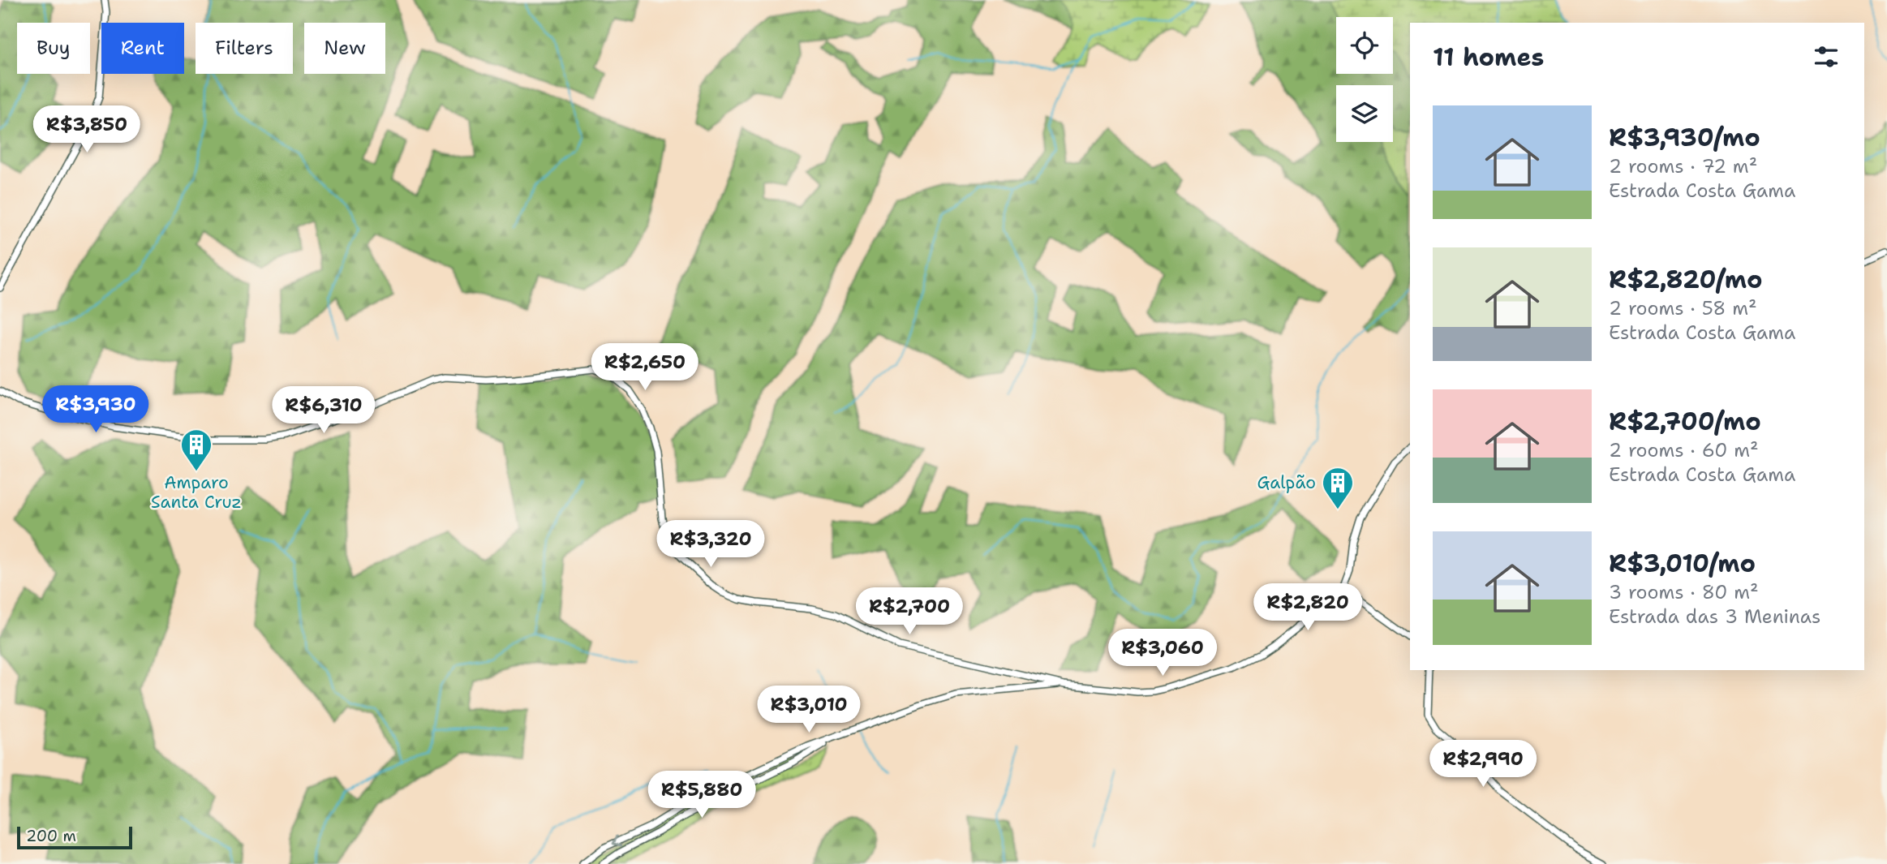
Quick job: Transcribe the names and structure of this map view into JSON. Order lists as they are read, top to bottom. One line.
{"places":{"building":["Amparo Santa Cruz","Galpão"]},"scale_bar":"200 m","page":{"chip":["Buy","Rent","Filters","New"],"heading":"11 homes","list":[{"name":"R$3,930/mo","note":"2 rooms · 72 m² · Estrada Costa Gama"},{"name":"R$2,820/mo","note":"2 rooms · 58 m² · Estrada Costa Gama"},{"name":"R$2,700/mo","note":"2 rooms · 60 m² · Estrada Costa Gama"},{"name":"R$3,010/mo","note":"3 rooms · 80 m² · Estrada das 3 Meninas"}],"price":["R$3,850","R$2,650","R$3,930","R$6,310","R$3,320","R$2,820","R$2,700","R$3,060","R$3,010","R$2,990","R$5,880"],"scale":"200 m"}}
